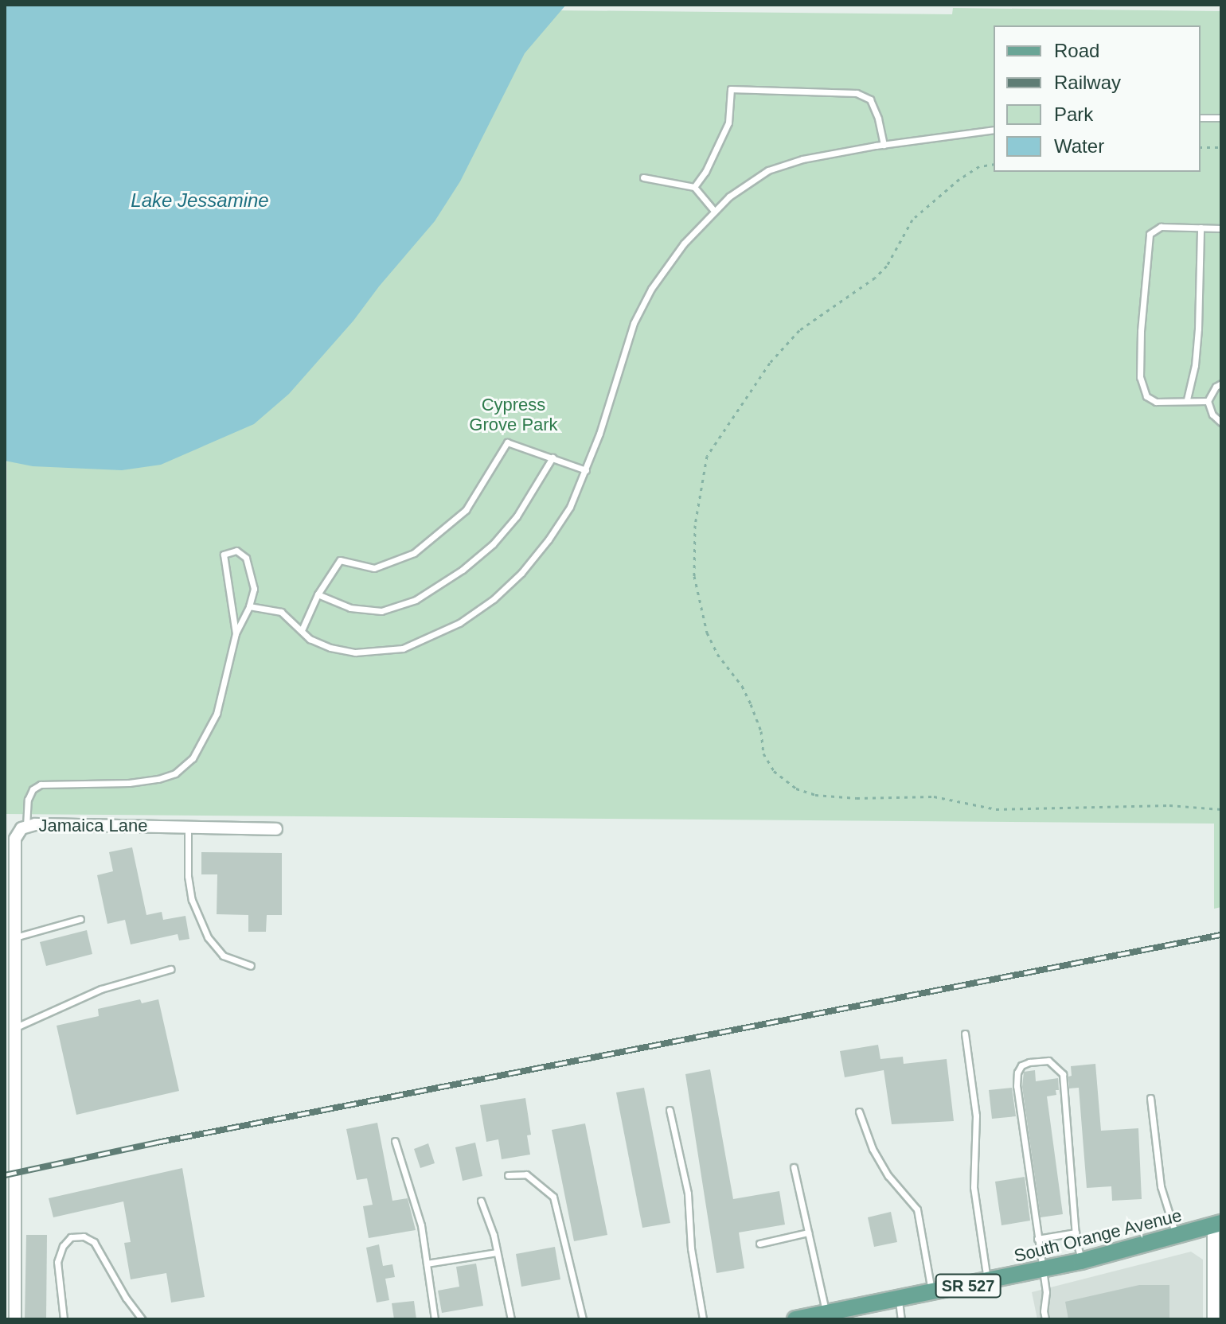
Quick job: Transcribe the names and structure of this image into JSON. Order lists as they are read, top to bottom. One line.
{"streets":{"main road":["South Orange Avenue","SR 527"],"street":["Jamaica Lane"]},"water":["Lake Jessamine"],"parks":["Cypress Grove Park"],"legend":["Road","Railway","Park","Water"]}
